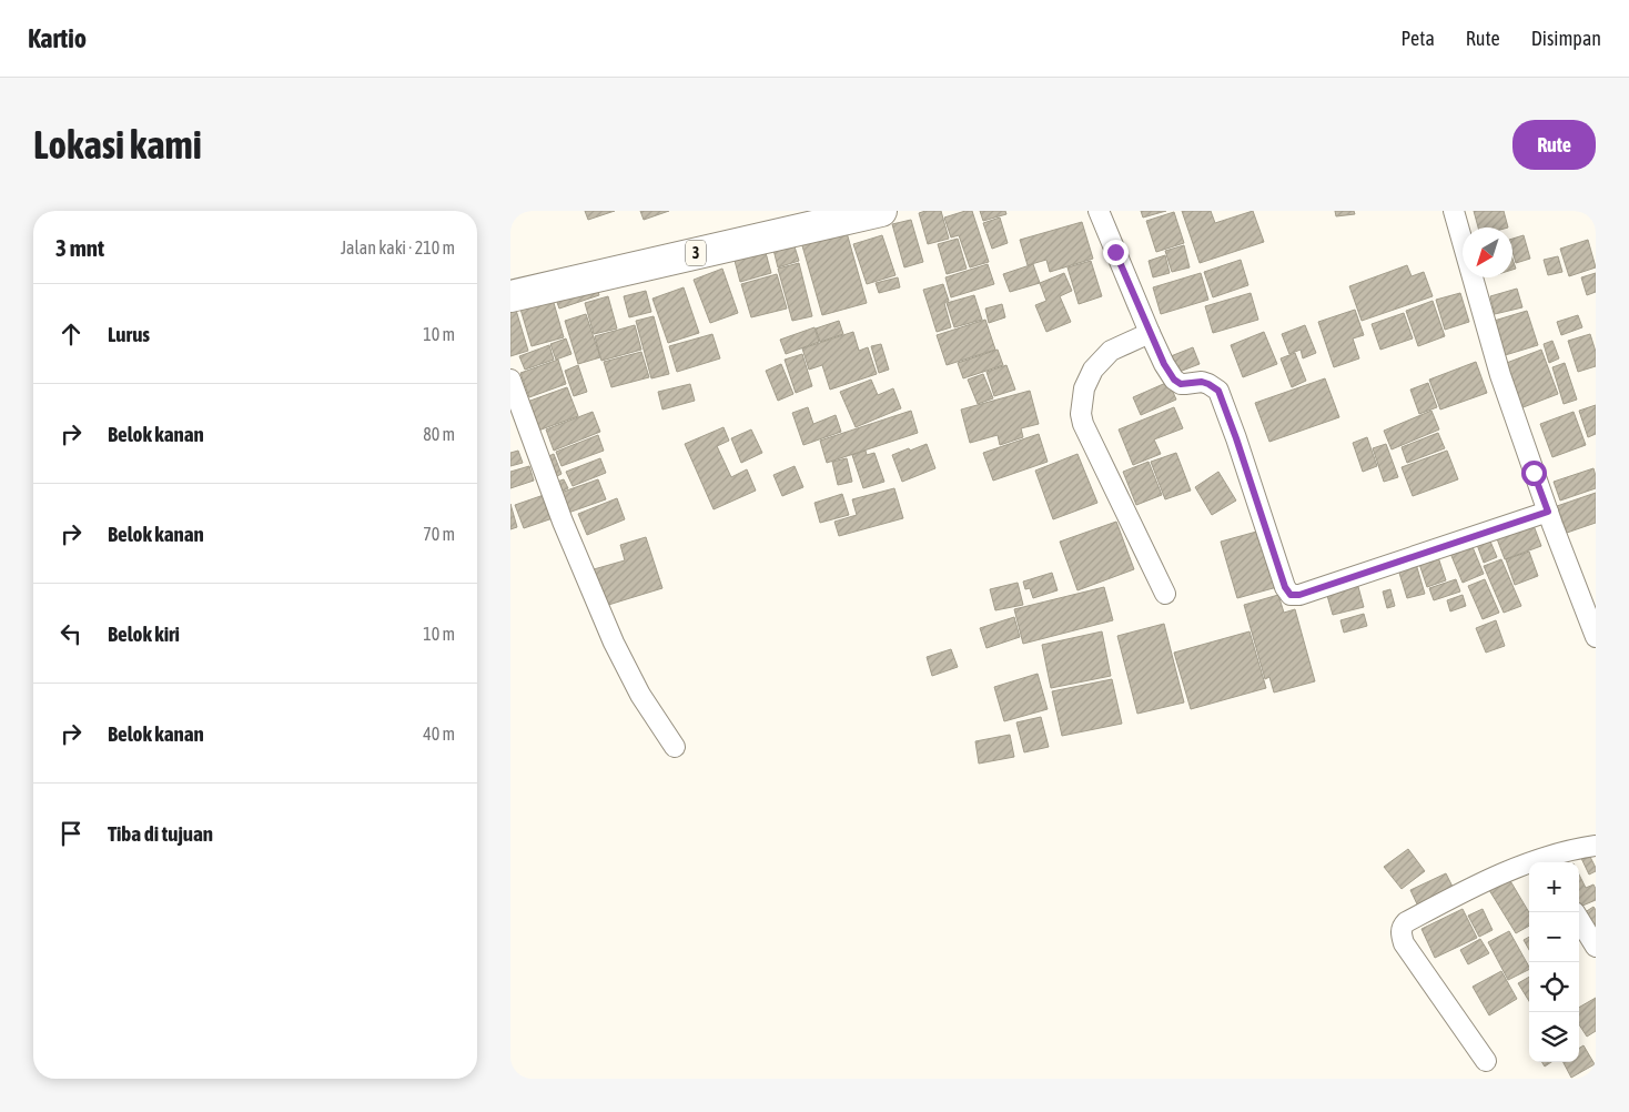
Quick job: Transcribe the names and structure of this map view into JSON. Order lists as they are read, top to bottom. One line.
{"streets":{"highway":["3"]},"north":"bottom left","page":{"header":"Kartio","nav":["Peta","Rute","Disimpan"],"buttons":"Rute","title":"Lokasi kami","heading":["3 mnt","Jalan kaki · 210 m"],"list":[["Lurus","10 m"],["Belok kanan","80 m"],["Belok kanan","70 m"],["Belok kiri","10 m"],["Belok kanan","40 m"],"Tiba di tujuan"],"map_buttons":["+","−"]}}
